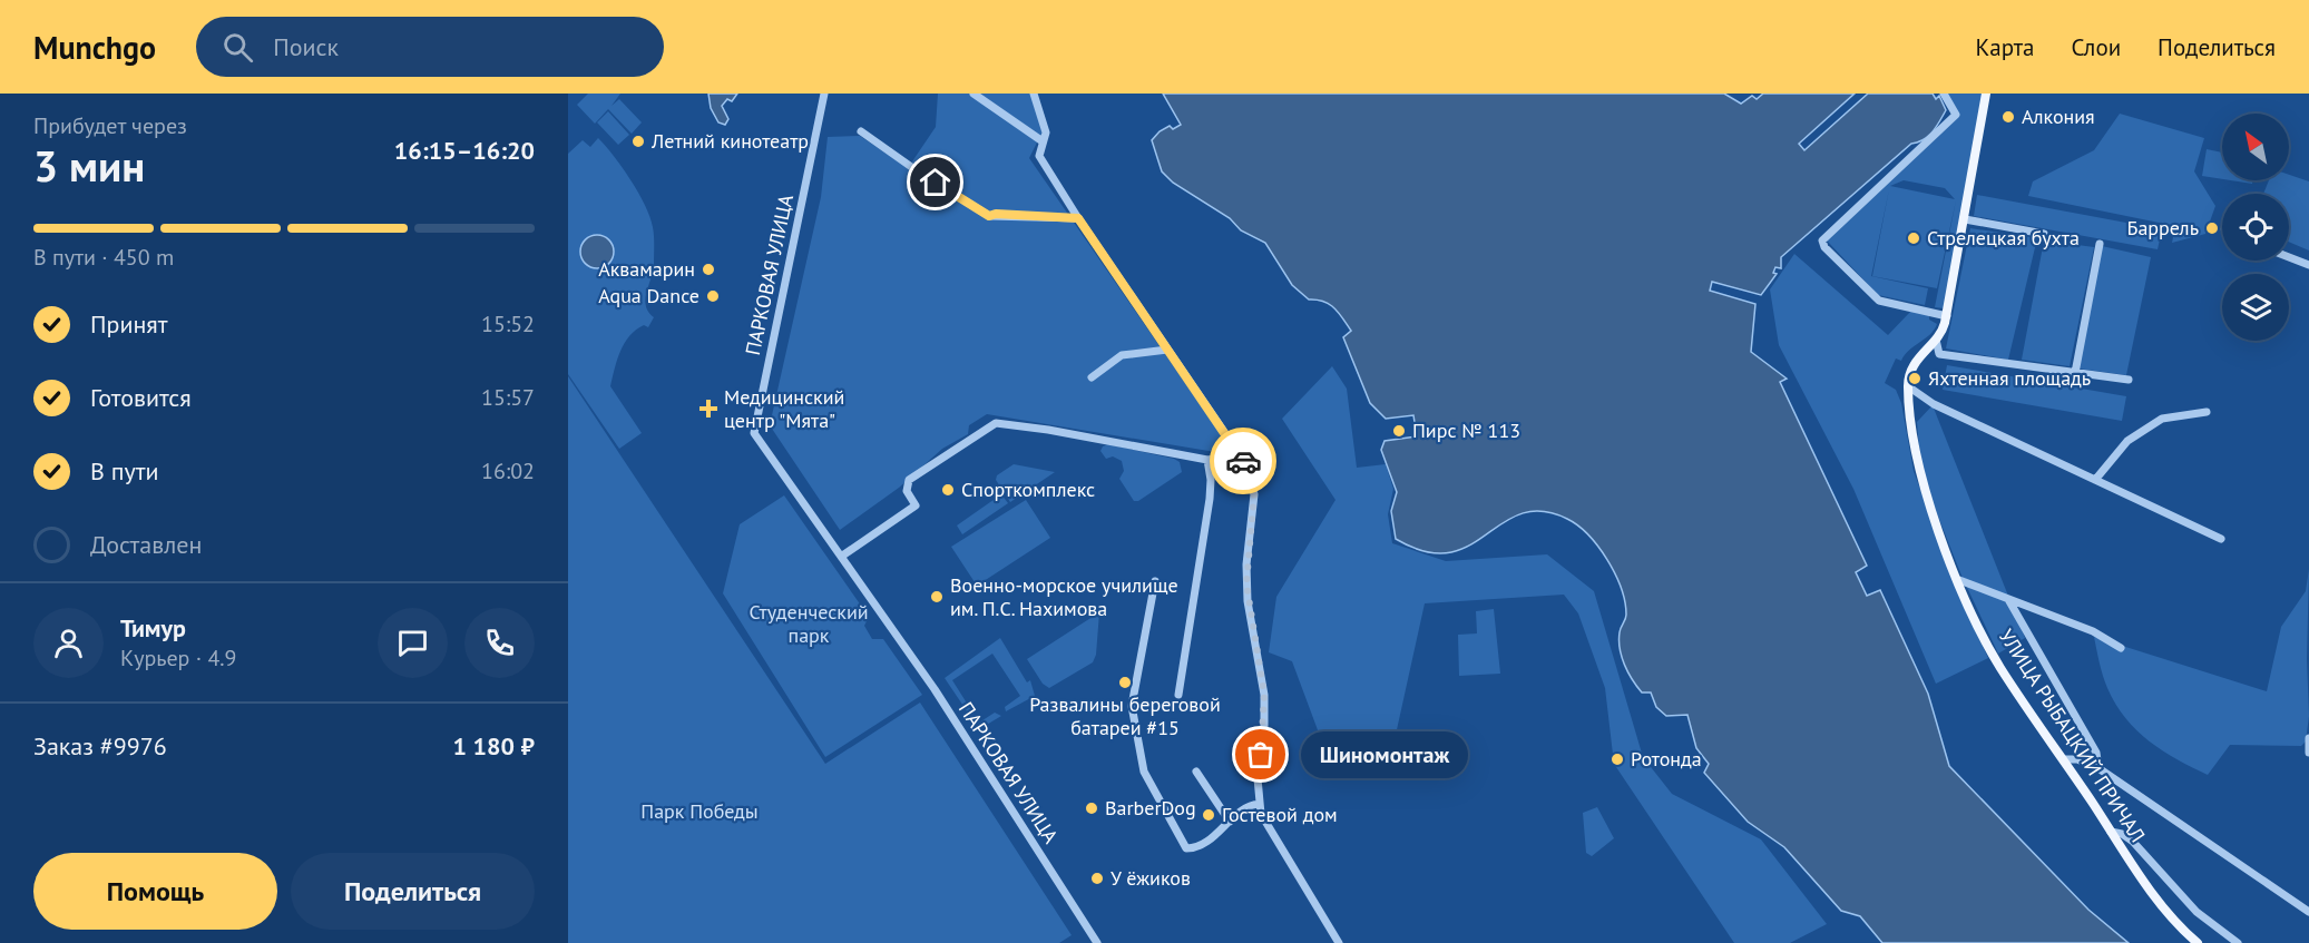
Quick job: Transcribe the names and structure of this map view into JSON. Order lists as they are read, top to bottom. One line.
{"streets":{"main road":["УЛИЦА РЫБАЦКИЙ ПРИЧАЛ"],"street":["ПАРКОВАЯ УЛИЦА"]},"parks":["Студенческий парк","Парк Победы"],"places":{"other":["Алкония","Летний кинотеатр","Баррель","Стрелецкая бухта","Аквамарин","Aqua Dance","Яхтенная площадь","Пирс № 113","Спорткомплекс","Военно-морское училище им. П.С. Нахимова","Развалины береговой батареи #15","Шиномонтаж","Ротонда","BarberDog","Гостевой дом","У ёжиков"],"health":["Медицинский центр \"Мята\""]},"north":"top left","page":{"header":"Munchgo","search":"Поиск","nav":["Карта","Слои","Поделиться"],"heading":["3 мин","Прибудет через","16:15–16:20"],"panel":["Тимур","Курьер · 4.9","Заказ #9976","1 180 ₽"],"bar":"В пути · 450 m","list":[["Принят","15:52"],["Готовится","15:57"],["В пути","16:02"],"Доставлен"],"bubble":"Шиномонтаж","buttons":["Помощь","Поделиться"]}}
